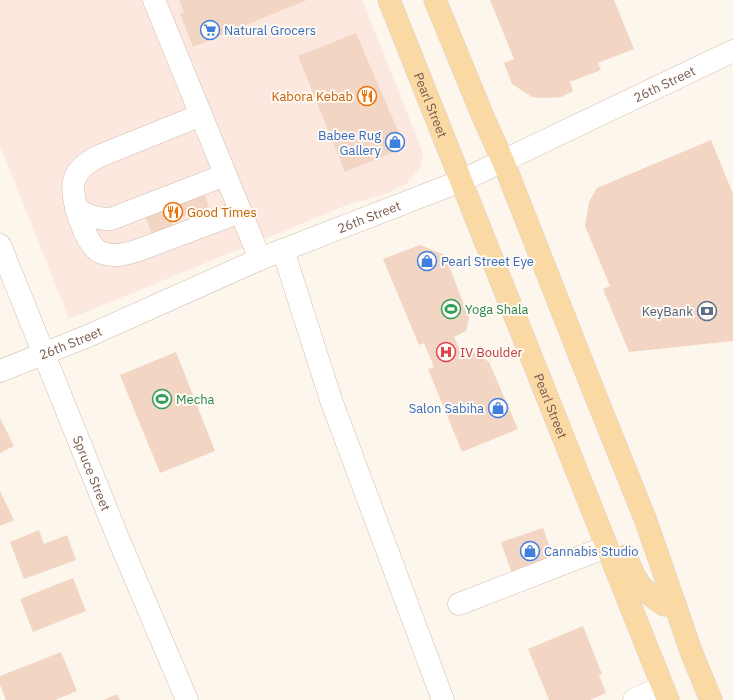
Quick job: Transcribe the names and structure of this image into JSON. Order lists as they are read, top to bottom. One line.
{"streets":{"main road":["Pearl Street"],"street":["26th Street","Spruce Street"]},"crossings":[["26th Street","Pearl Street"],["26th Street","Spruce Street"]],"places":{"supermarket":["Natural Grocers"],"restaurant":["Kabora Kebab","Good Times"],"shop":["Babee Rug Gallery","Pearl Street Eye","Salon Sabiha","Cannabis Studio"],"sports":["Yoga Shala","Mecha"],"bank":["KeyBank"],"hospital":["IV Boulder"]}}
